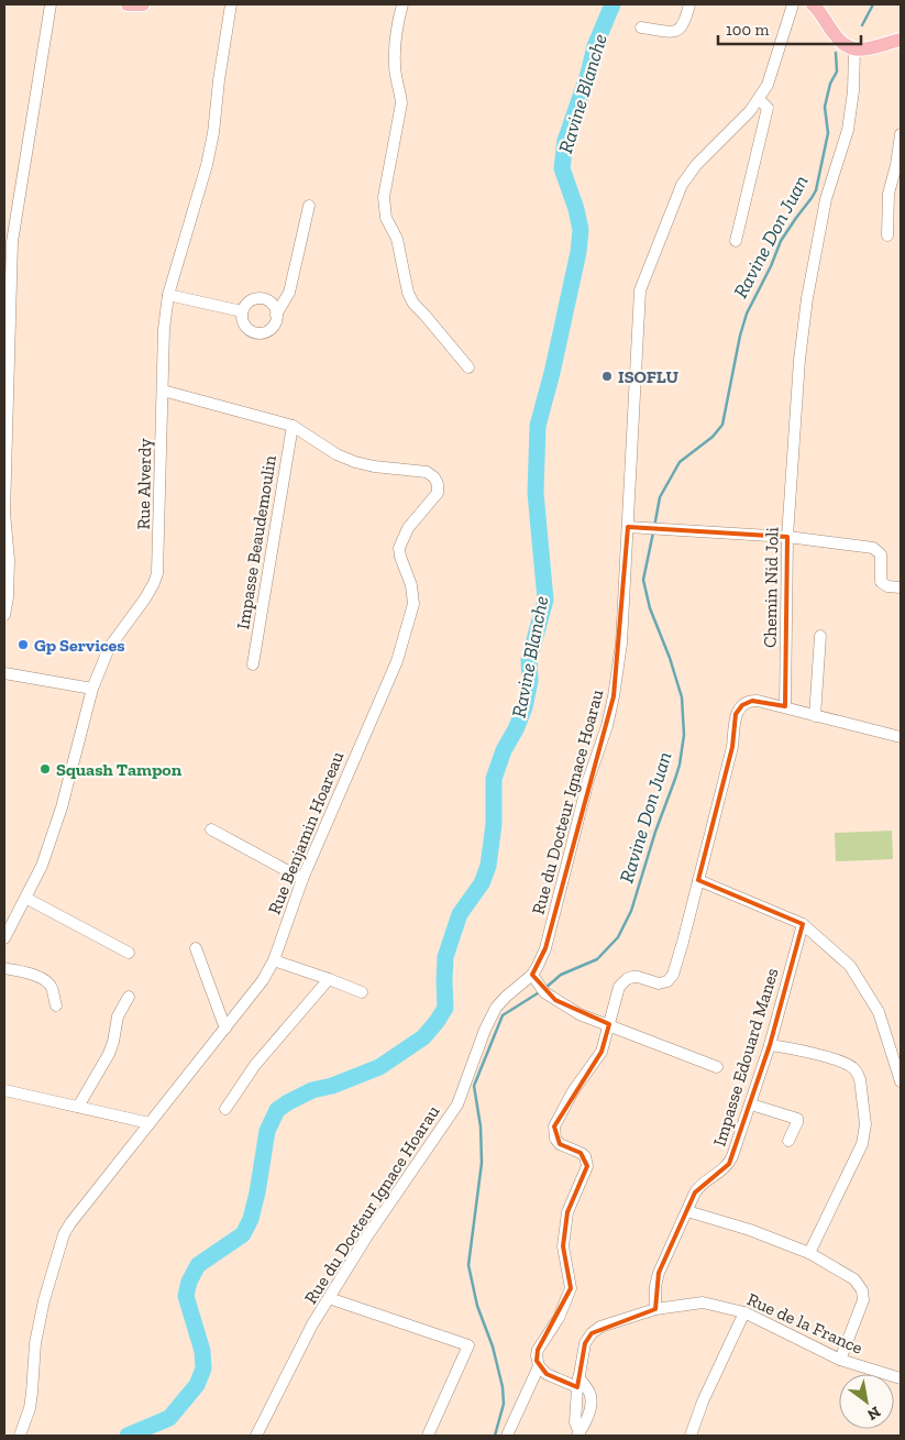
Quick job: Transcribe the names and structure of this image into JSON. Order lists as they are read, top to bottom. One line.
{"streets":{"street":["Rue Alverdy","Impasse Beaudemoulin","Chemin Nid Joli","Rue du Docteur Ignace Hoarau","Rue Benjamin Hoareau","Impasse Edouard Manes","Rue de la France"]},"crossings":[["Rue Alverdy","Rue Benjamin Hoareau"],["Impasse Beaudemoulin","Rue Benjamin Hoareau"],["Impasse Edouard Manes","Rue de la France"]],"water":["Ravine Blanche","Ravine Don Juan"],"places":["ISOFLU","Gp Services","Squash Tampon"],"scale_bar":"100 m","north":"bottom right"}
